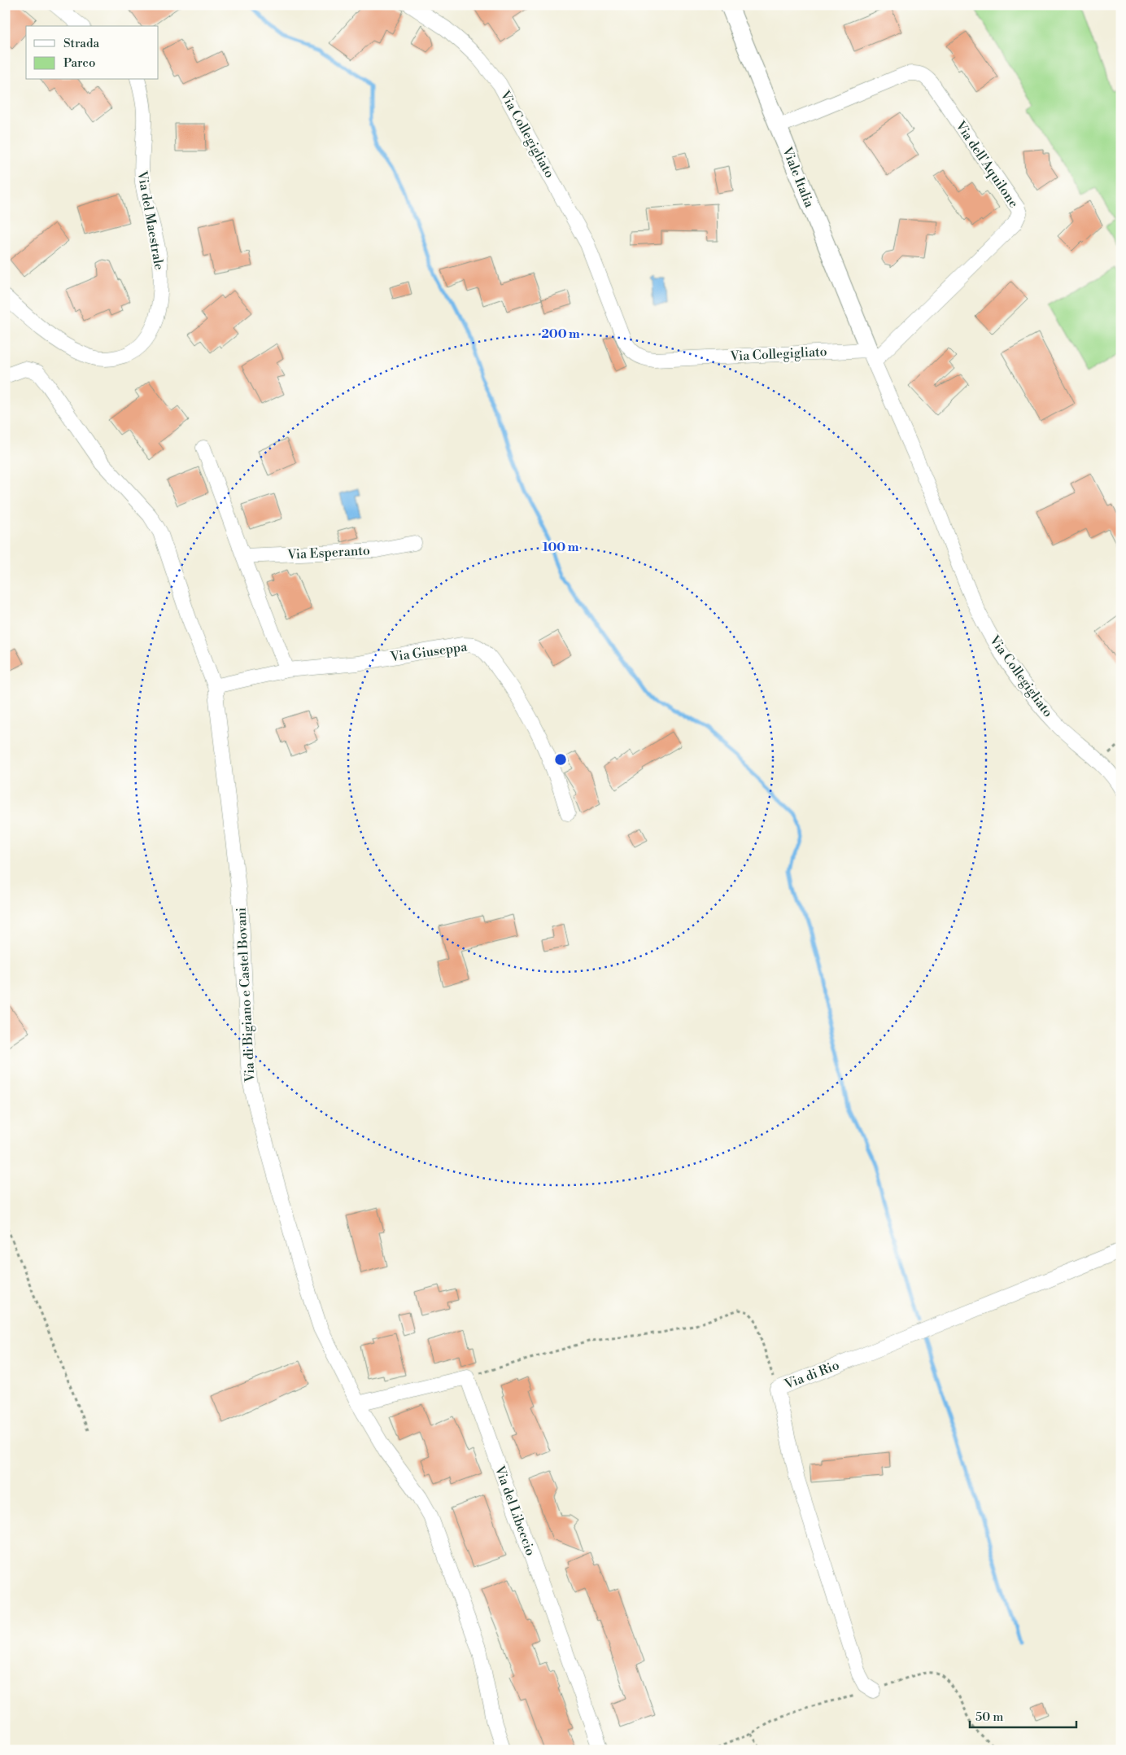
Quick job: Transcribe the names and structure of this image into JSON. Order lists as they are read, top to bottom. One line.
{"streets":{"street":["Via Collegigliato","Via dell'Aquilone","Viale Italia","Via del Maestrale","Via Esperanto","Via Giuseppa","Via di Bigiano e Castel Bovani","Via di Rio","Via del Libeccio"]},"crossings":[["Via Collegigliato","Via dell'Aquilone"],["Via Collegigliato","Viale Italia"],["Via dell'Aquilone","Viale Italia"],["Via Giuseppa","Via di Bigiano e Castel Bovani"]],"legend":["Strada","Parco"],"scale_bar":"50 m","rings":["200 m","100 m"]}
